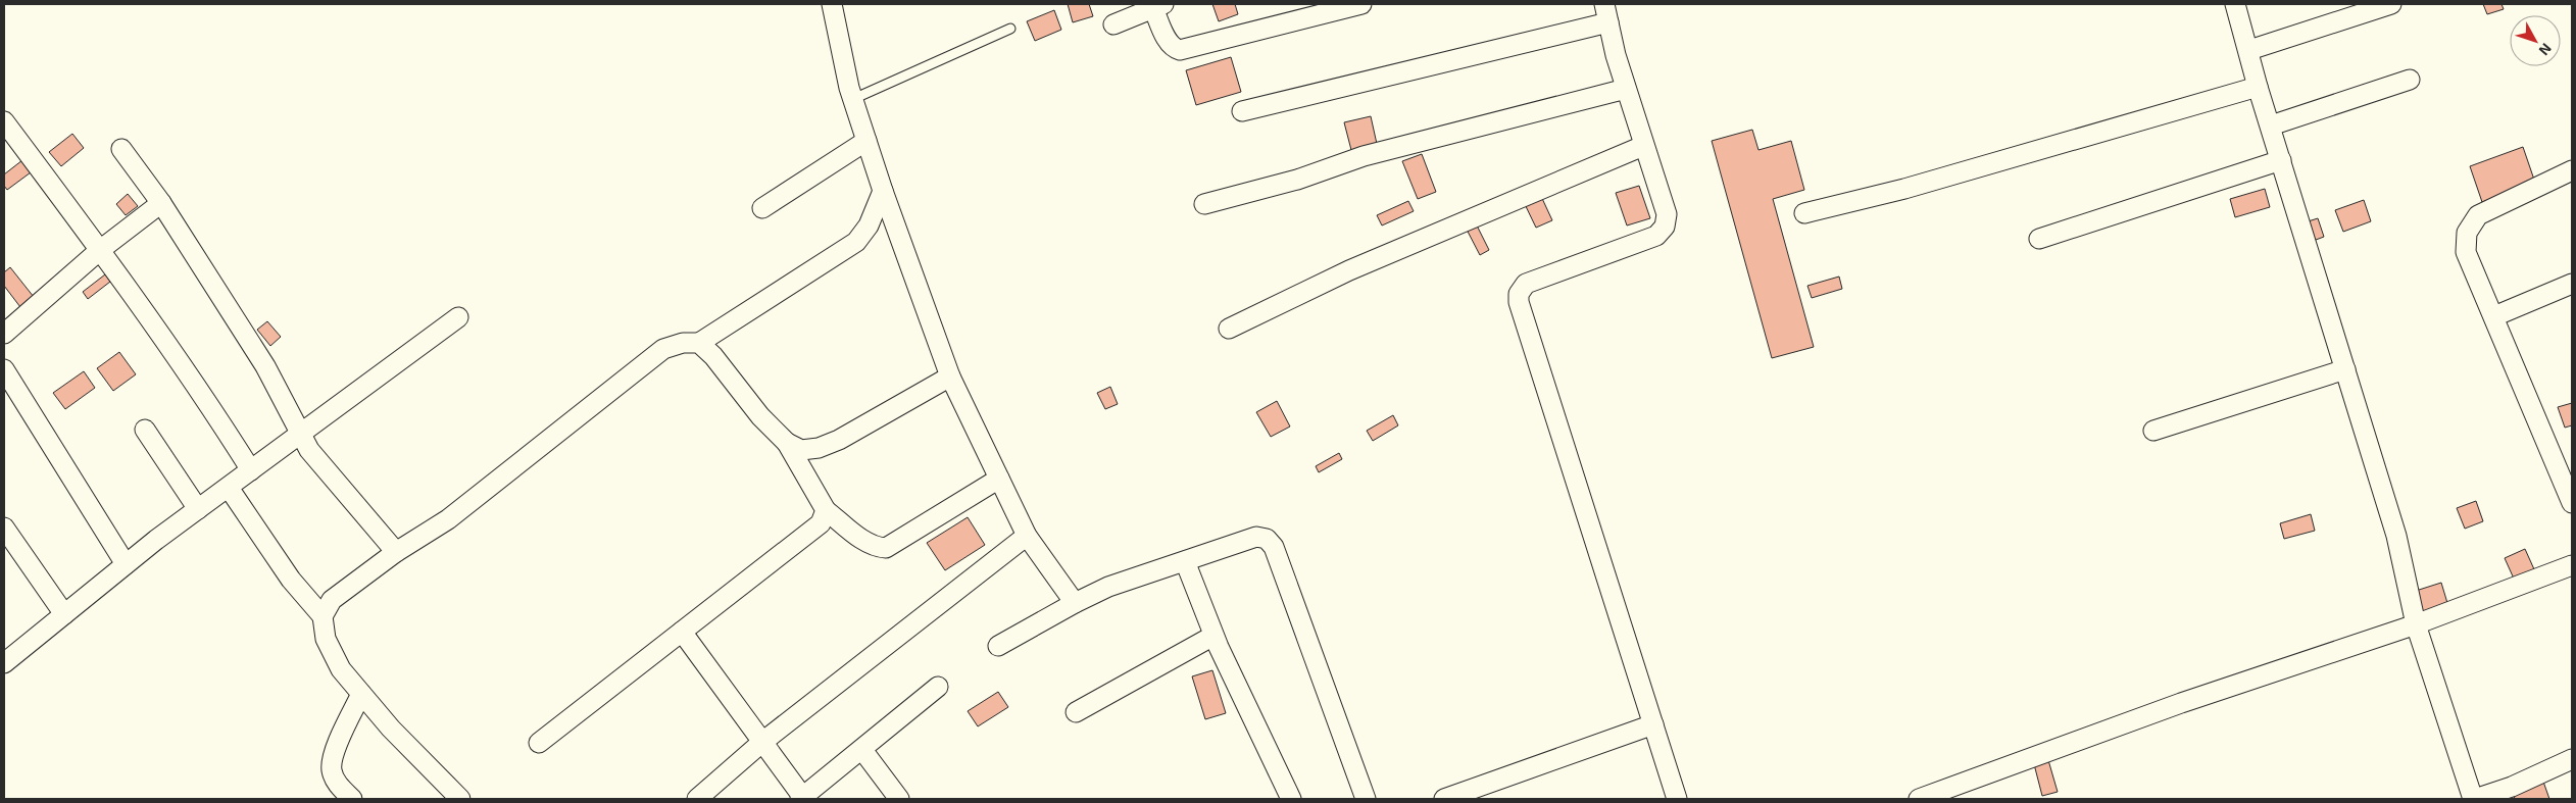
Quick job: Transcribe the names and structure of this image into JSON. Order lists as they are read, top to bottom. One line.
{"north":"bottom right"}
